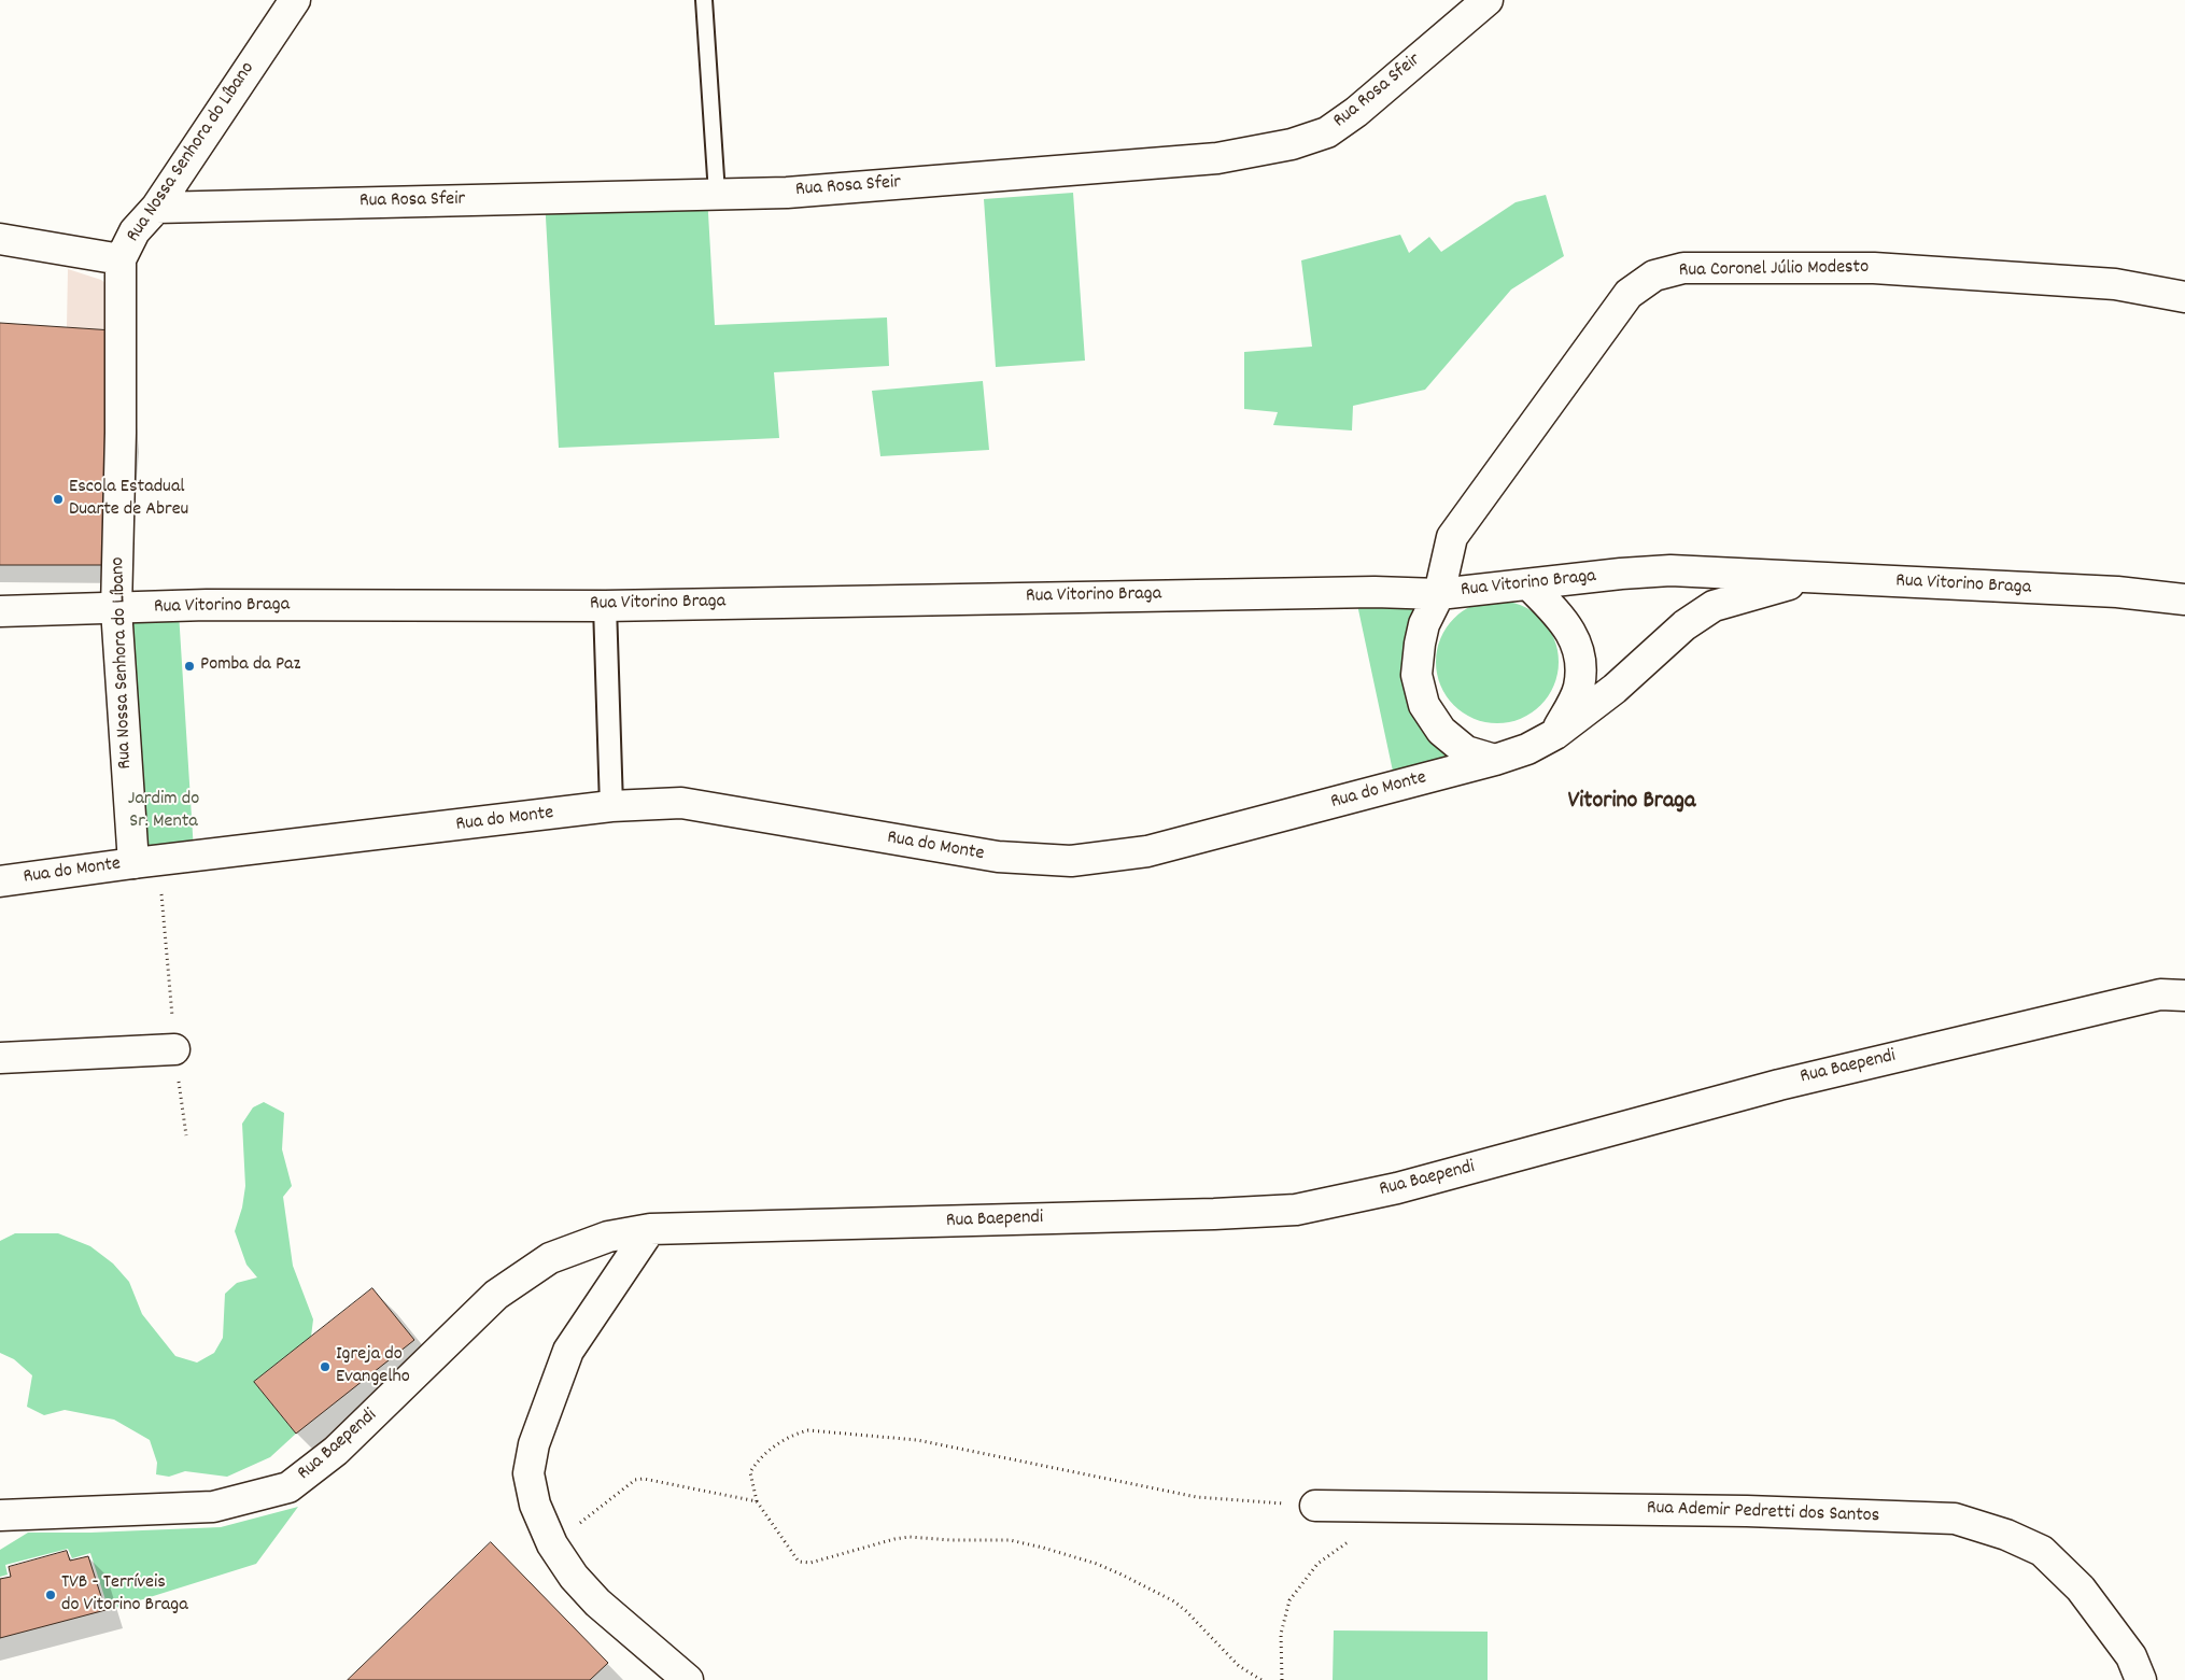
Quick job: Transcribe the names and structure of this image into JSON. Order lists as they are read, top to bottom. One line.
{"streets":{"street":["Rua Rosa Sfeir","Rua Nossa Senhora do Líbano","Rua Coronel Júlio Modesto","Rua Vitorino Braga","Rua do Monte","Rua Baependi","Rua Ademir Pedretti dos Santos"]},"crossings":[["Rua Rosa Sfeir","Rua Nossa Senhora do Líbano"],["Rua Nossa Senhora do Líbano","Rua Vitorino Braga"],["Rua Nossa Senhora do Líbano","Rua do Monte"],["Rua Coronel Júlio Modesto","Rua Vitorino Braga"],["Rua Coronel Júlio Modesto","Rua do Monte"],["Rua Vitorino Braga","Rua do Monte"]],"districts":["Vitorino Braga"],"parks":["Jardim do Sr. Menta"],"places":["Escola Estadual Duarte de Abreu","Pomba da Paz","Igreja do Evangelho","TVB - Terríveis do Vitorino Braga"]}
